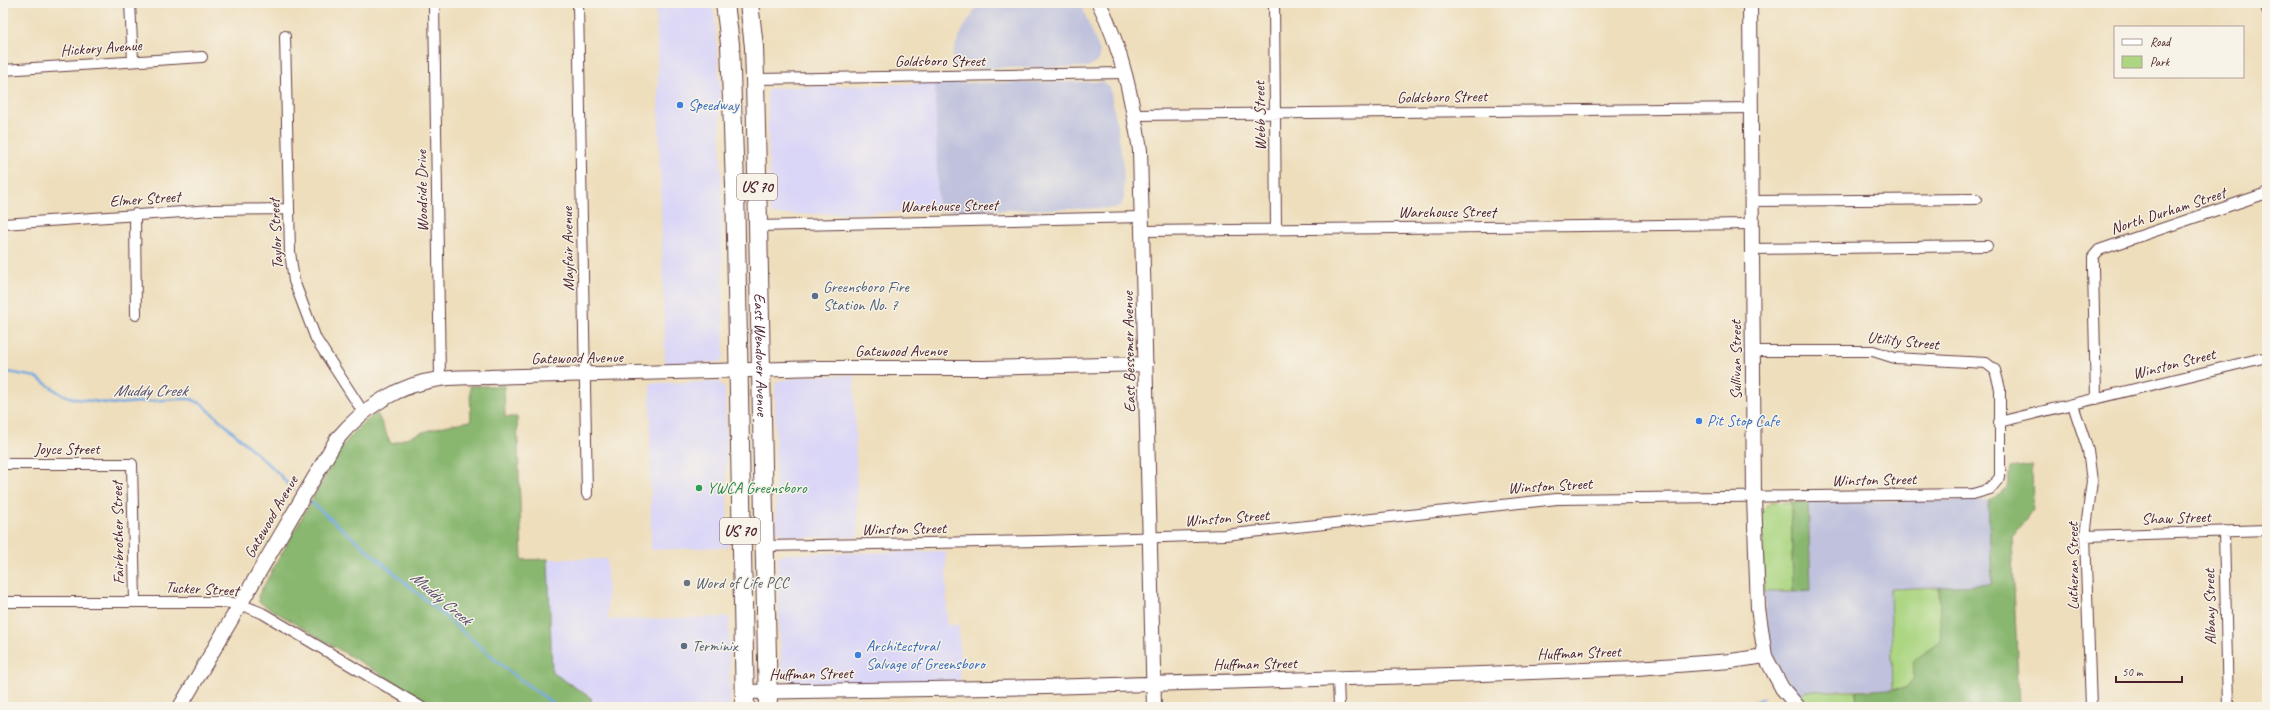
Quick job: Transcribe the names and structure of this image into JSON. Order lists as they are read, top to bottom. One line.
{"streets":{"highway":["US 70","East Wendover Avenue"],"street":["Hickory Avenue","Goldsboro Street","Webb Street","Woodside Drive","Elmer Street","Warehouse Street","North Durham Street","Taylor Street","Mayfair Avenue","Utility Street","Gatewood Avenue","East Bessemer Avenue","Sullivan Street","Winston Street","Joyce Street","Shaw Street","Fairbrother Street","Lutheran Street","Tucker Street","Albany Street","Huffman Street"]},"crossings":[["Goldsboro Street","Webb Street"],["Goldsboro Street","East Bessemer Avenue"],["Goldsboro Street","East Wendover Avenue"],["Goldsboro Street","Sullivan Street"],["Webb Street","Warehouse Street"],["Woodside Drive","Gatewood Avenue"],["Elmer Street","Taylor Street"],["Warehouse Street","East Bessemer Avenue"],["Warehouse Street","East Wendover Avenue"],["Warehouse Street","Sullivan Street"],["North Durham Street","Winston Street"],["Taylor Street","Gatewood Avenue"],["Mayfair Avenue","Gatewood Avenue"],["Utility Street","Sullivan Street"],["Utility Street","Winston Street"],["Gatewood Avenue","East Bessemer Avenue"],["Gatewood Avenue","East Wendover Avenue"],["Gatewood Avenue","Tucker Street"],["East Bessemer Avenue","Winston Street"],["East Bessemer Avenue","Huffman Street"],["East Wendover Avenue","Winston Street"],["East Wendover Avenue","Huffman Street"],["Sullivan Street","Winston Street"],["Sullivan Street","Huffman Street"],["Winston Street","Lutheran Street"],["Joyce Street","Fairbrother Street"],["Shaw Street","Lutheran Street"],["Shaw Street","Albany Street"],["Fairbrother Street","Tucker Street"]],"water":["Muddy Creek"],"places":["Speedway","Greensboro Fire Station No. 7","Pit Stop Cafe","YWCA Greensboro","Word of Life PCC","Terminix","Architectural Salvage of Greensboro"],"legend":["Road","Park"],"scale_bar":"50 m"}
